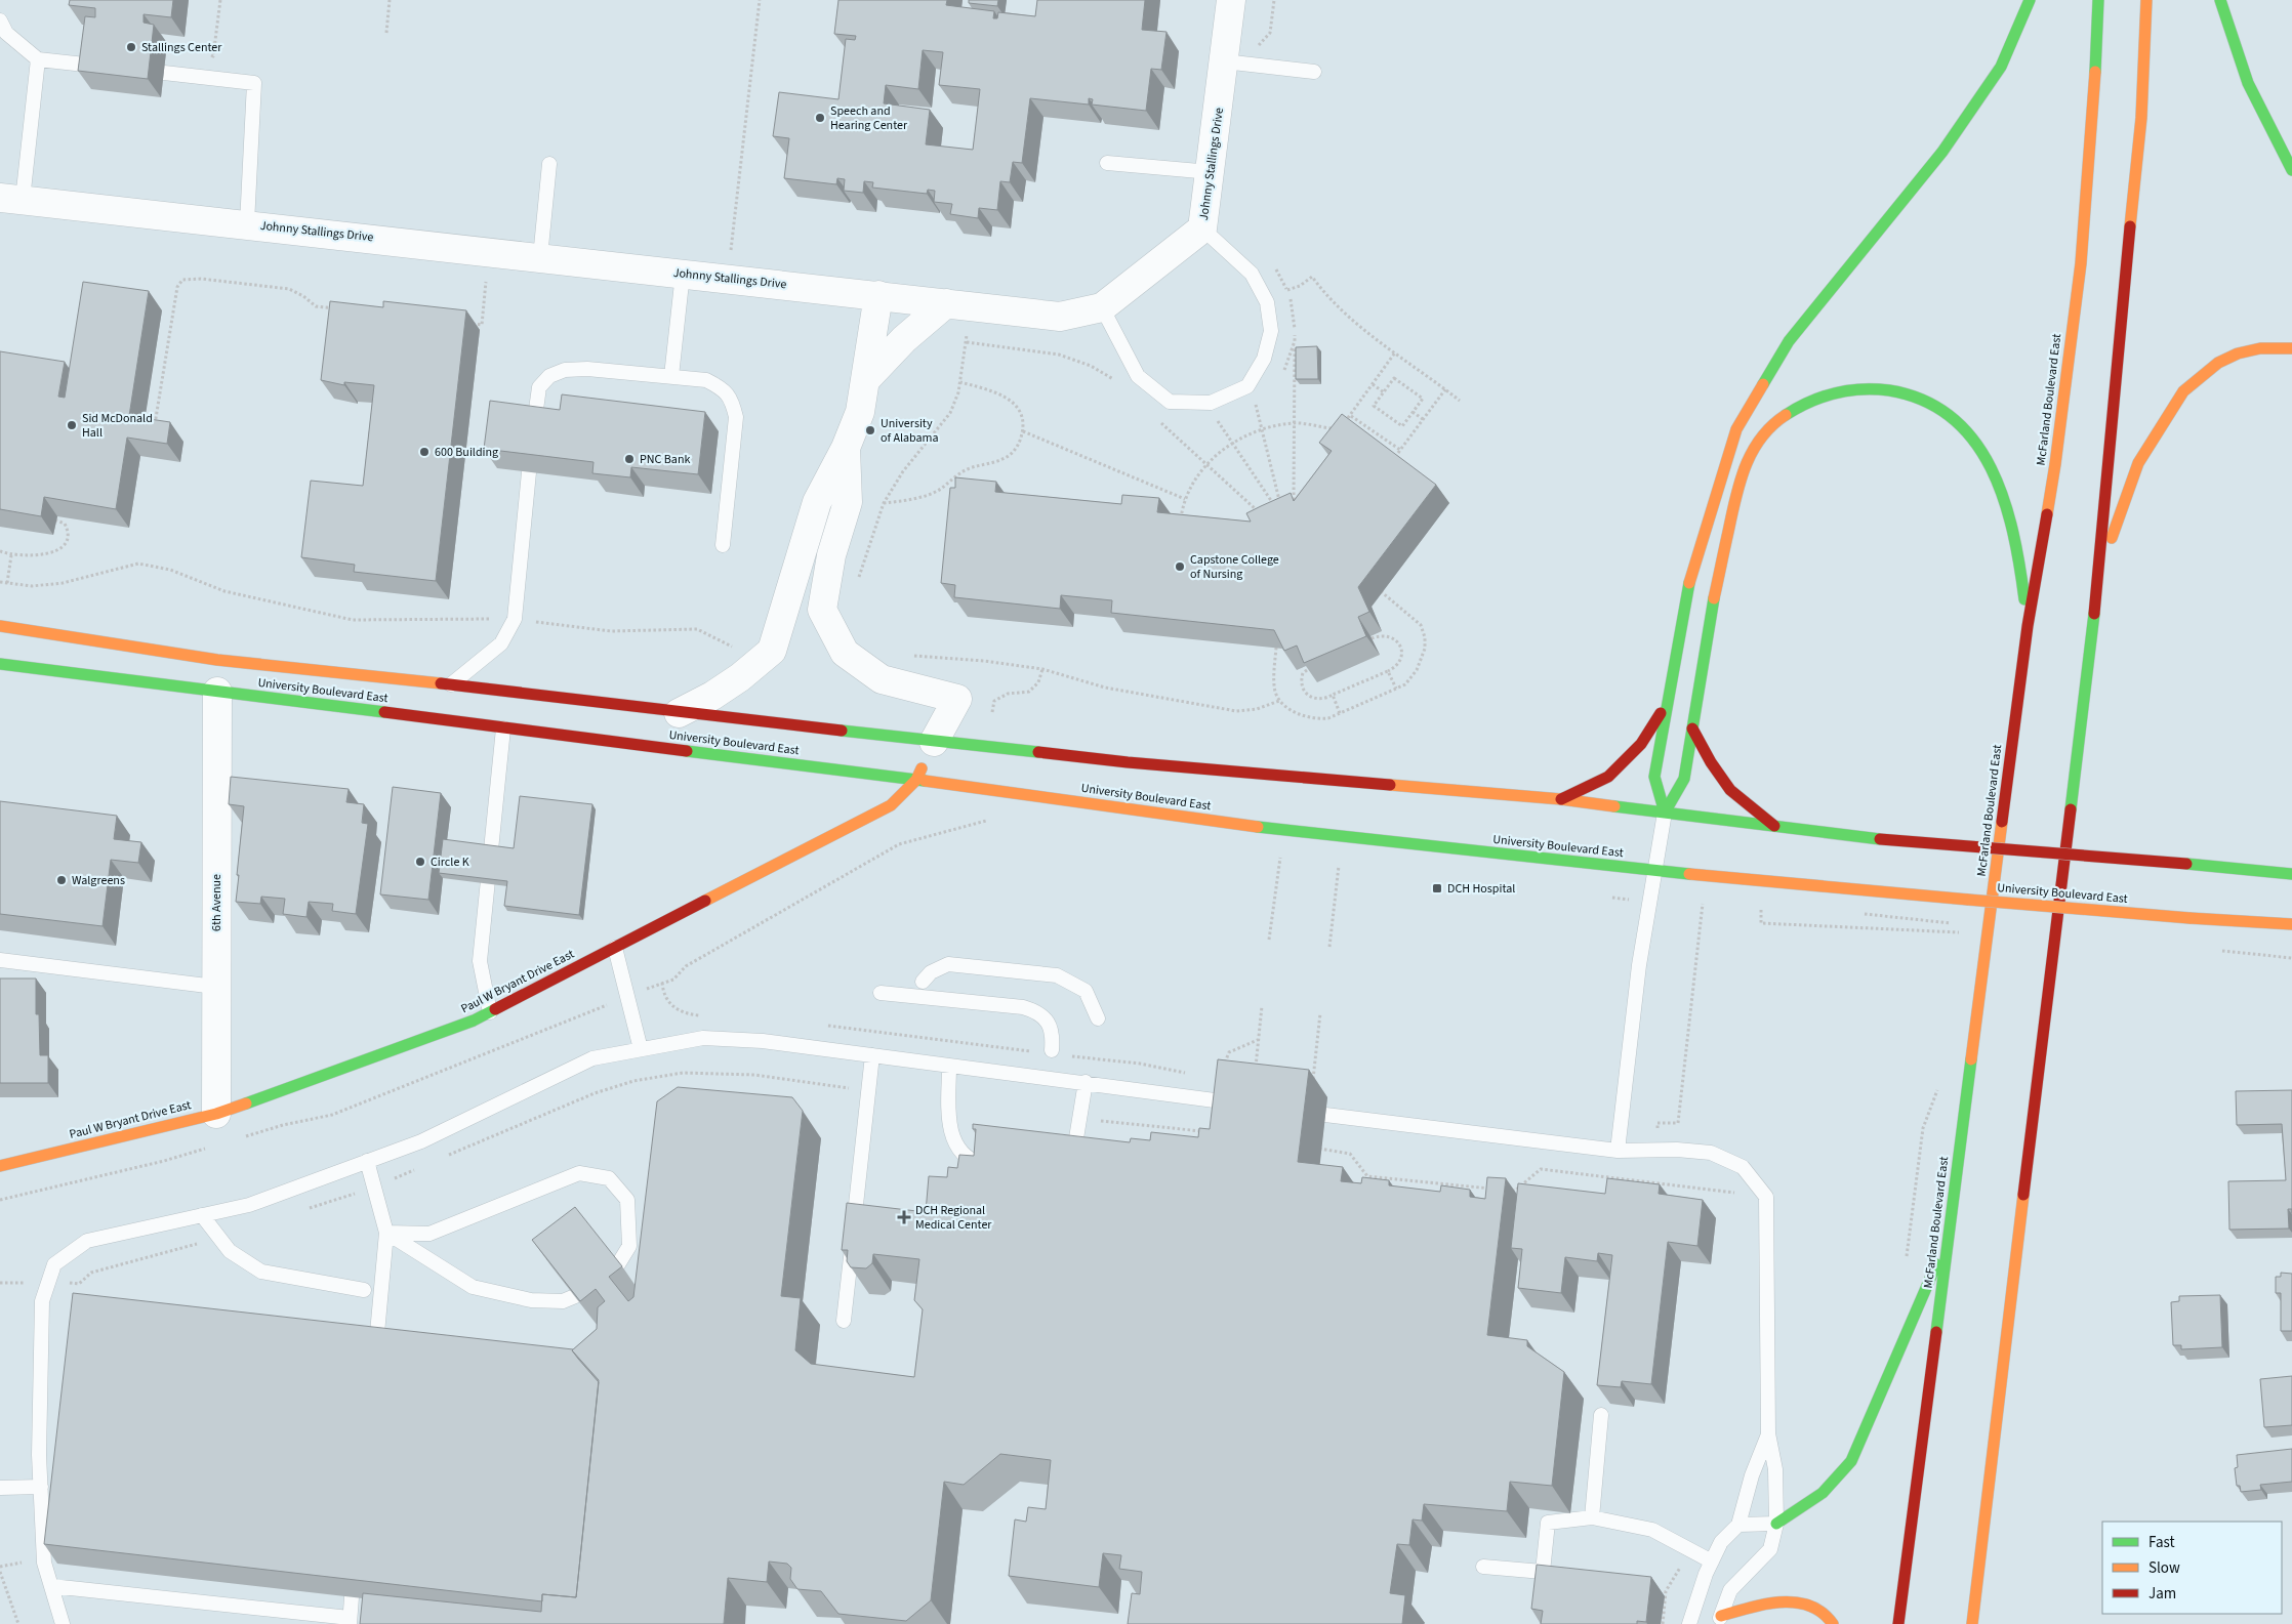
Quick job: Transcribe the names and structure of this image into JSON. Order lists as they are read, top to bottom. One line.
{"streets":{"main road":["McFarland Boulevard East","University Boulevard East","Paul W Bryant Drive East"],"street":["Johnny Stallings Drive","6th Avenue"]},"crossings":[["University Boulevard East","6th Avenue"],["University Boulevard East","Paul W Bryant Drive East"],["6th Avenue","Paul W Bryant Drive East"]],"places":{"other":["Stallings Center","Speech and Hearing Center","Sid McDonald Hall","University of Alabama","600 Building","PNC Bank","Capstone College of Nursing","Circle K","Walgreens"],"transit":["DCH Hospital"],"health":["DCH Regional Medical Center"]},"legend":["Fast","Slow","Jam"]}
